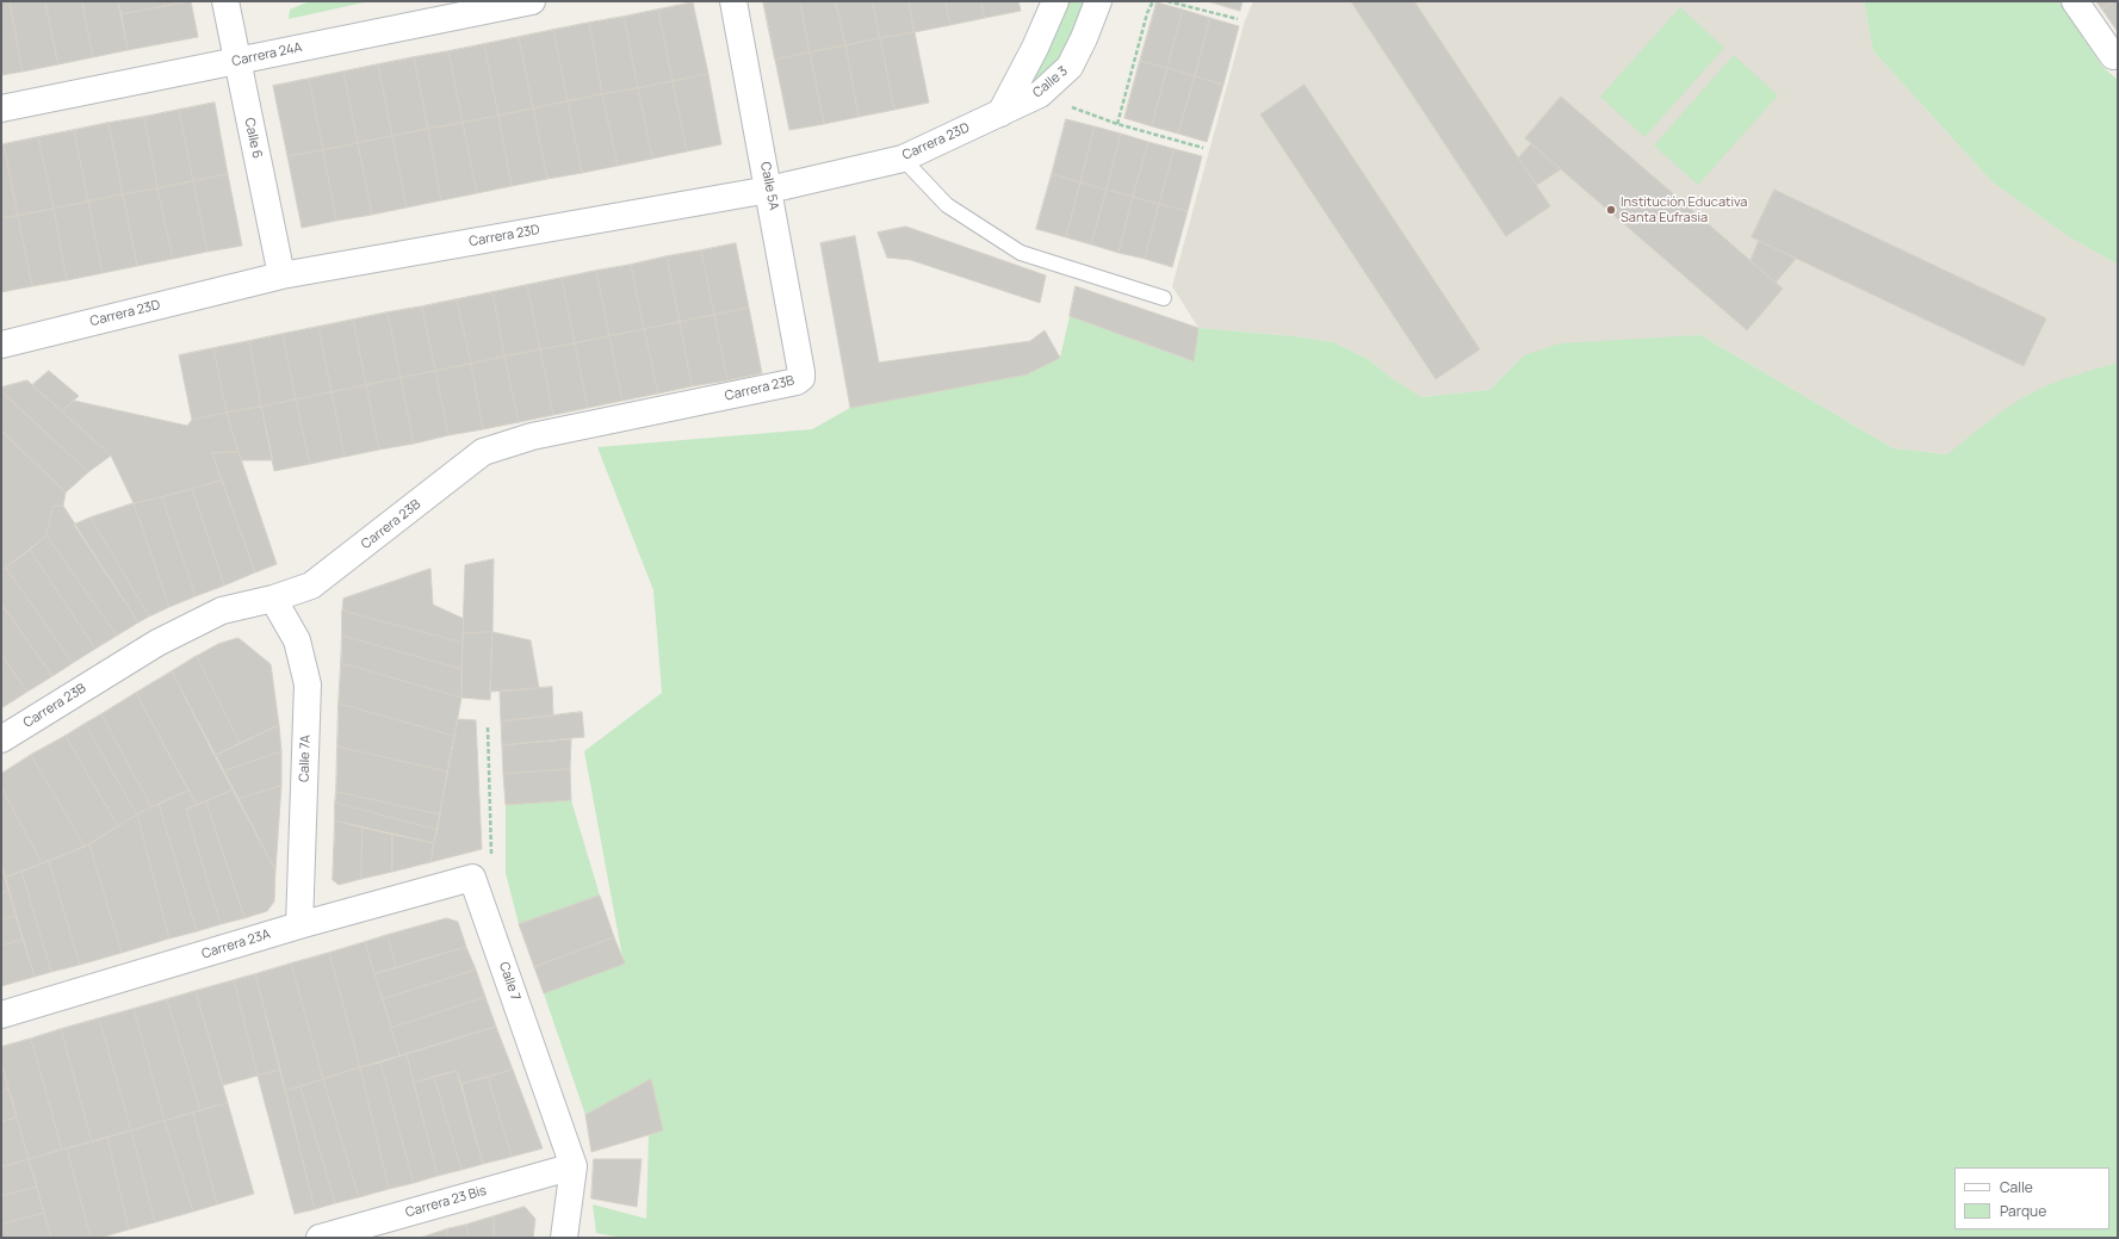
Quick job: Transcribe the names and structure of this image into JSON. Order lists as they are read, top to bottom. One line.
{"streets":{"street":["Carrera 24A","Calle 3","Calle 6","Carrera 23D","Calle 5A","Carrera 23B","Calle 7A","Carrera 23A","Calle 7","Carrera 23 Bis"]},"crossings":[["Carrera 24A","Calle 6"],["Calle 3","Carrera 23D"],["Calle 6","Carrera 23D"],["Carrera 23D","Calle 5A"],["Calle 5A","Carrera 23B"],["Carrera 23B","Calle 7A"],["Calle 7A","Carrera 23A"],["Carrera 23A","Calle 7"],["Calle 7","Carrera 23 Bis"]],"places":["Institución Educativa Santa Eufrasia"],"legend":["Calle","Parque"]}
